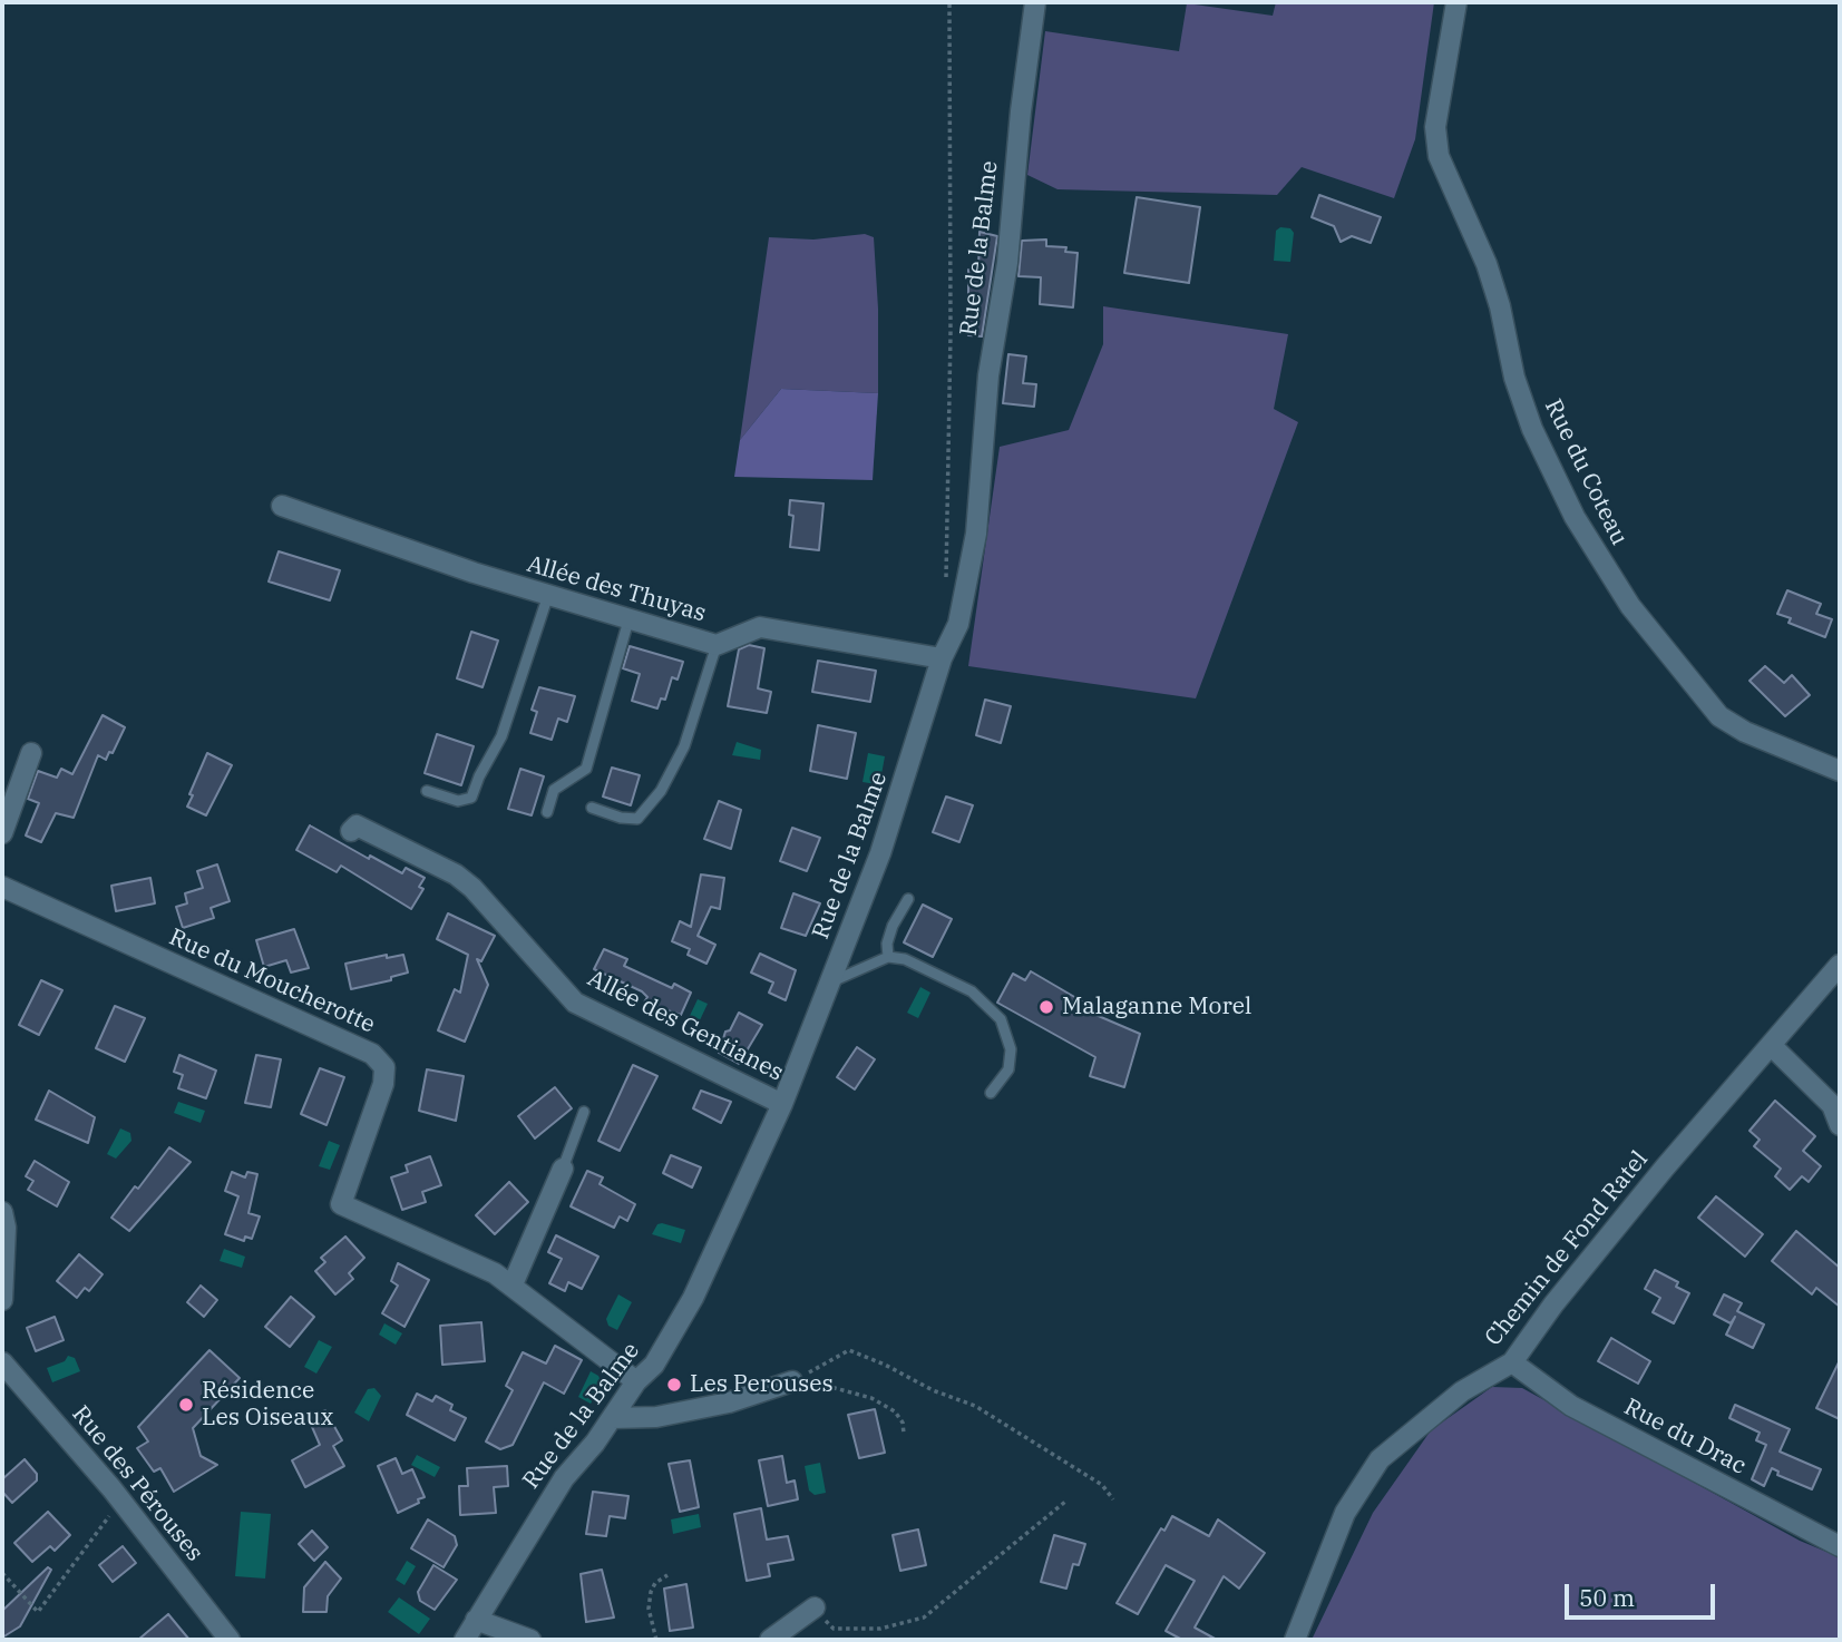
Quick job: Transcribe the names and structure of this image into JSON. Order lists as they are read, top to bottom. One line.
{"streets":{"street":["Rue de la Balme","Rue du Coteau","Allée des Thuyas","Rue du Moucherotte","Allée des Gentianes","Chemin de Fond Ratel","Rue du Drac","Rue des Pérouses"]},"crossings":[["Rue de la Balme","Allée des Thuyas"],["Rue de la Balme","Rue du Moucherotte"],["Rue de la Balme","Allée des Gentianes"],["Chemin de Fond Ratel","Rue du Drac"]],"places":["Malaganne Morel","Les Perouses","Résidence Les Oiseaux"],"scale_bar":"50 m"}
